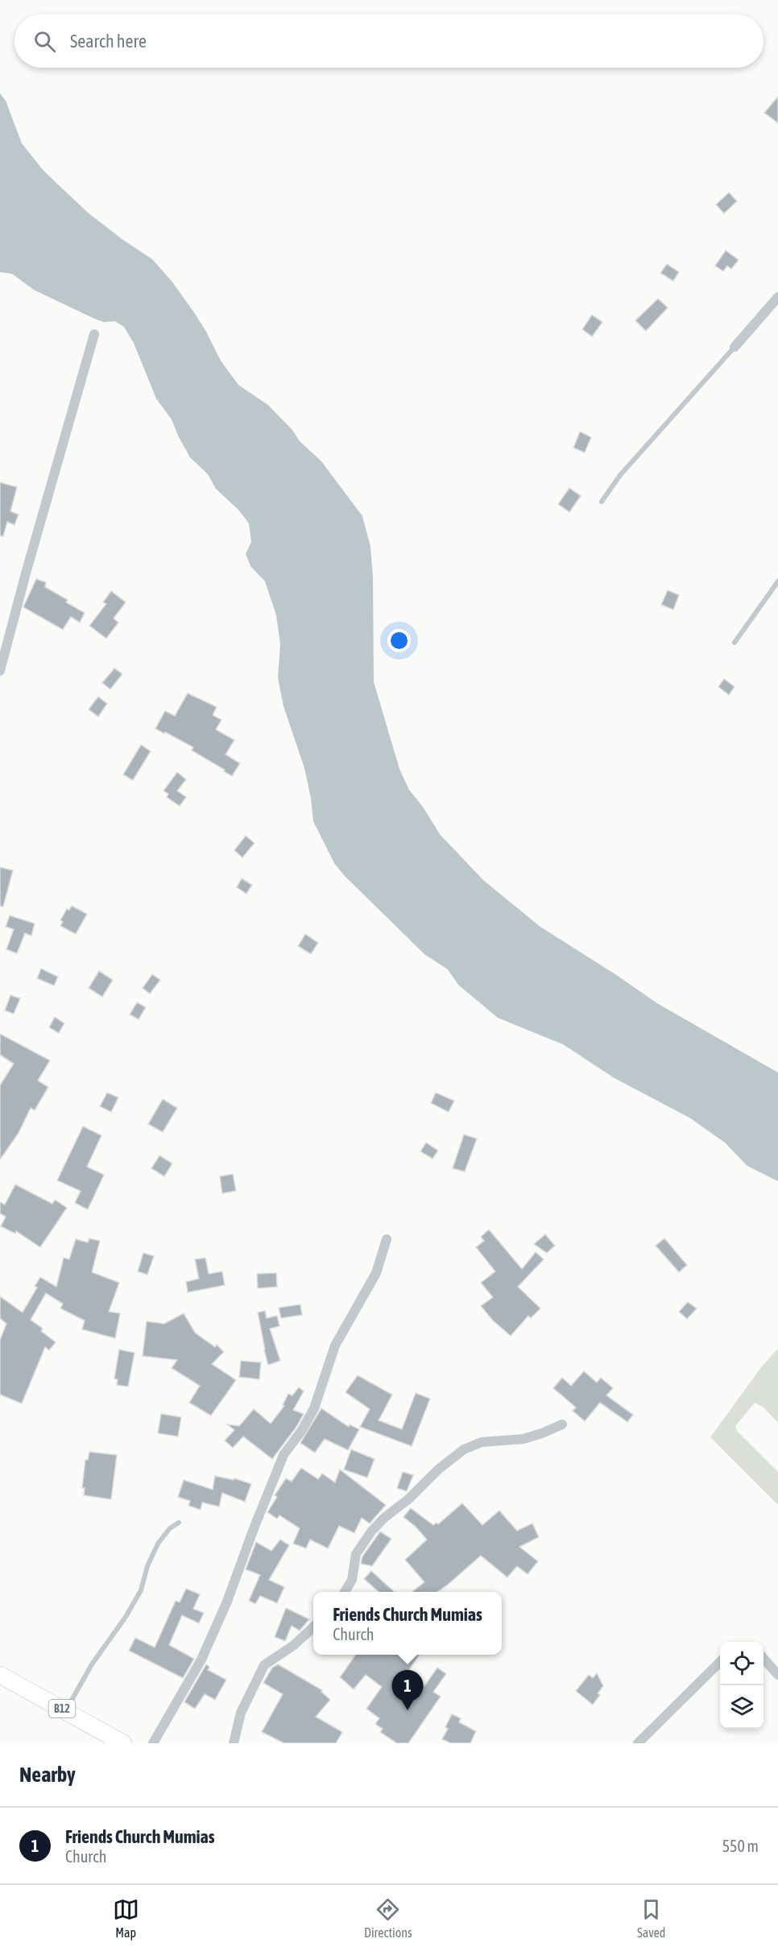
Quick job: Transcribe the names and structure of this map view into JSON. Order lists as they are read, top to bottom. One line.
{"streets":{"highway":["B12"]},"page":{"search":"Search here","popup":["Friends Church Mumias","Church"],"pins":"1","heading":"Nearby","list":[{"mark":"1","name":"Friends Church Mumias","note":"Church","value":"550 m"}],"nav":["Map","Directions","Saved"]}}
